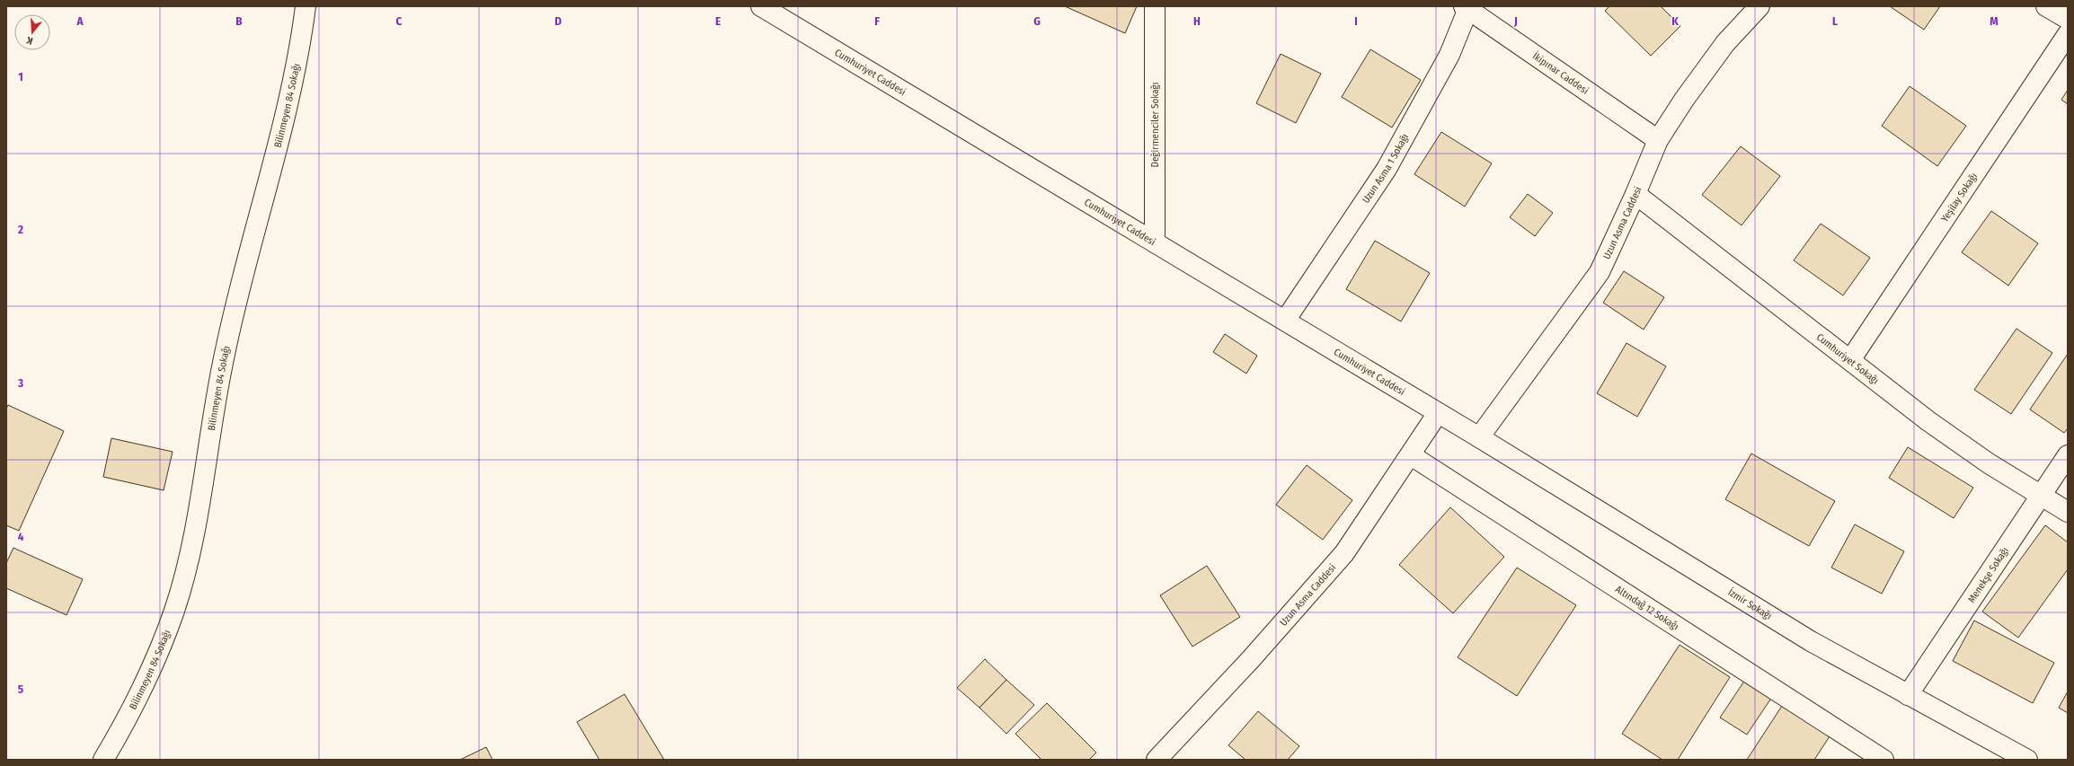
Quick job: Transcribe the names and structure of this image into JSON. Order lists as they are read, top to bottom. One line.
{"streets":{"street":["Cumhuriyet Caddesi","İkipınar Caddesi","Bilinmeyen 84 Sokağı","Değirmenciler Sokağı","Uzun Asma 1 Sokağı","Yeşilay Sokağı","Uzun Asma Caddesi","Cumhuriyet Sokağı","Menekşe Sokağı","İzmir Sokağı","Altındağ 12 Sokağı"]},"crossings":[["Cumhuriyet Caddesi","Değirmenciler Sokağı"],["Cumhuriyet Caddesi","Uzun Asma 1 Sokağı"],["Cumhuriyet Caddesi","Uzun Asma Caddesi"],["Cumhuriyet Caddesi","İzmir Sokağı"],["İkipınar Caddesi","Uzun Asma 1 Sokağı"],["İkipınar Caddesi","Uzun Asma Caddesi"],["Yeşilay Sokağı","Cumhuriyet Sokağı"],["Uzun Asma Caddesi","Cumhuriyet Sokağı"],["Uzun Asma Caddesi","İzmir Sokağı"],["Uzun Asma Caddesi","Altındağ 12 Sokağı"],["Cumhuriyet Sokağı","Menekşe Sokağı"],["Menekşe Sokağı","İzmir Sokağı"]],"north":"bottom","grid":{"columns":["A","B","C","D","E","F","G","H","I","J","K","L","M"],"rows":["1","2","3","4","5"]}}
